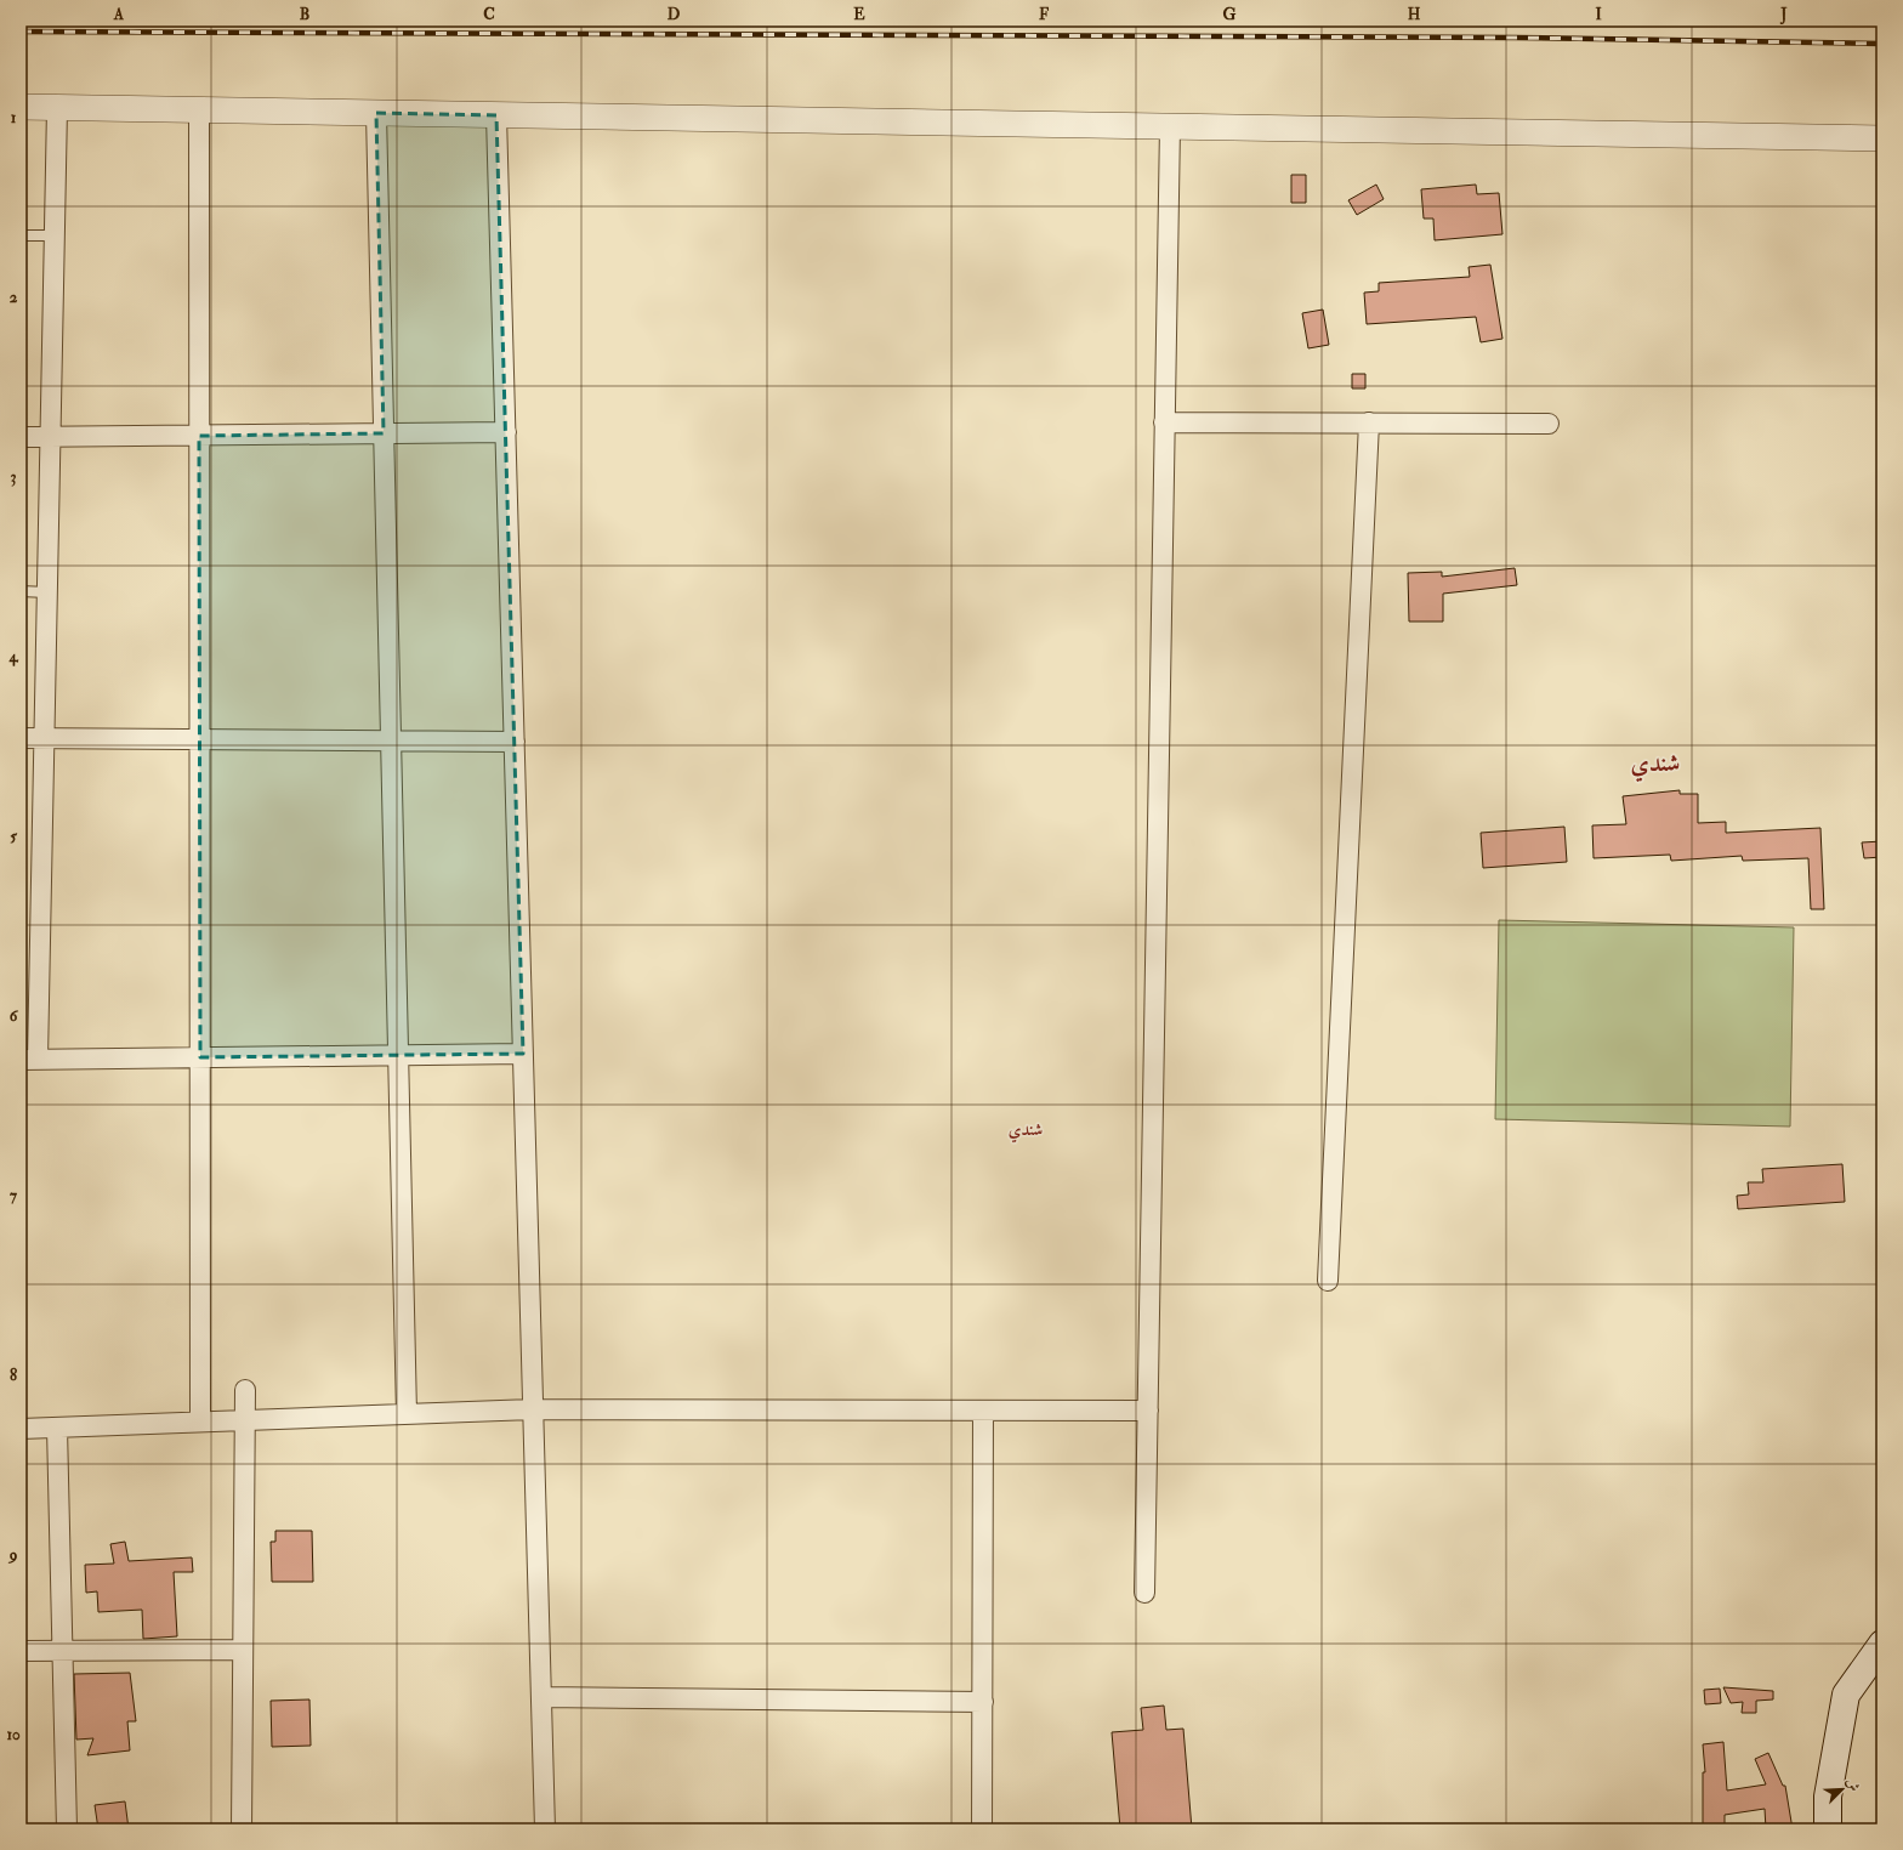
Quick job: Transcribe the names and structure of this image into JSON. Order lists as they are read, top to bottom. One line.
{"districts":["شندي","شندي"],"north":"top right","grid":{"columns":["A","B","C","D","E","F","G","H","I","J"],"rows":["1","2","3","4","5","6","7","8","9","10"]}}
